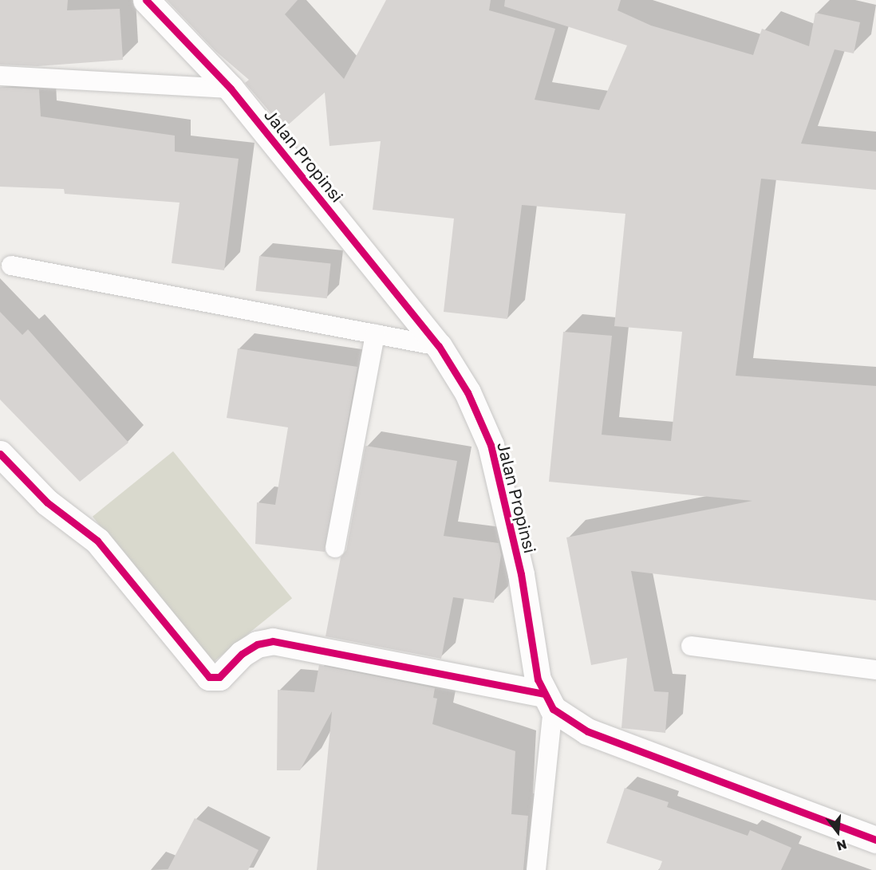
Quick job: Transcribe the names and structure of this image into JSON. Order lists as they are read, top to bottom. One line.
{"streets":{"street":["Jalan Propinsi"]},"north":"bottom"}
